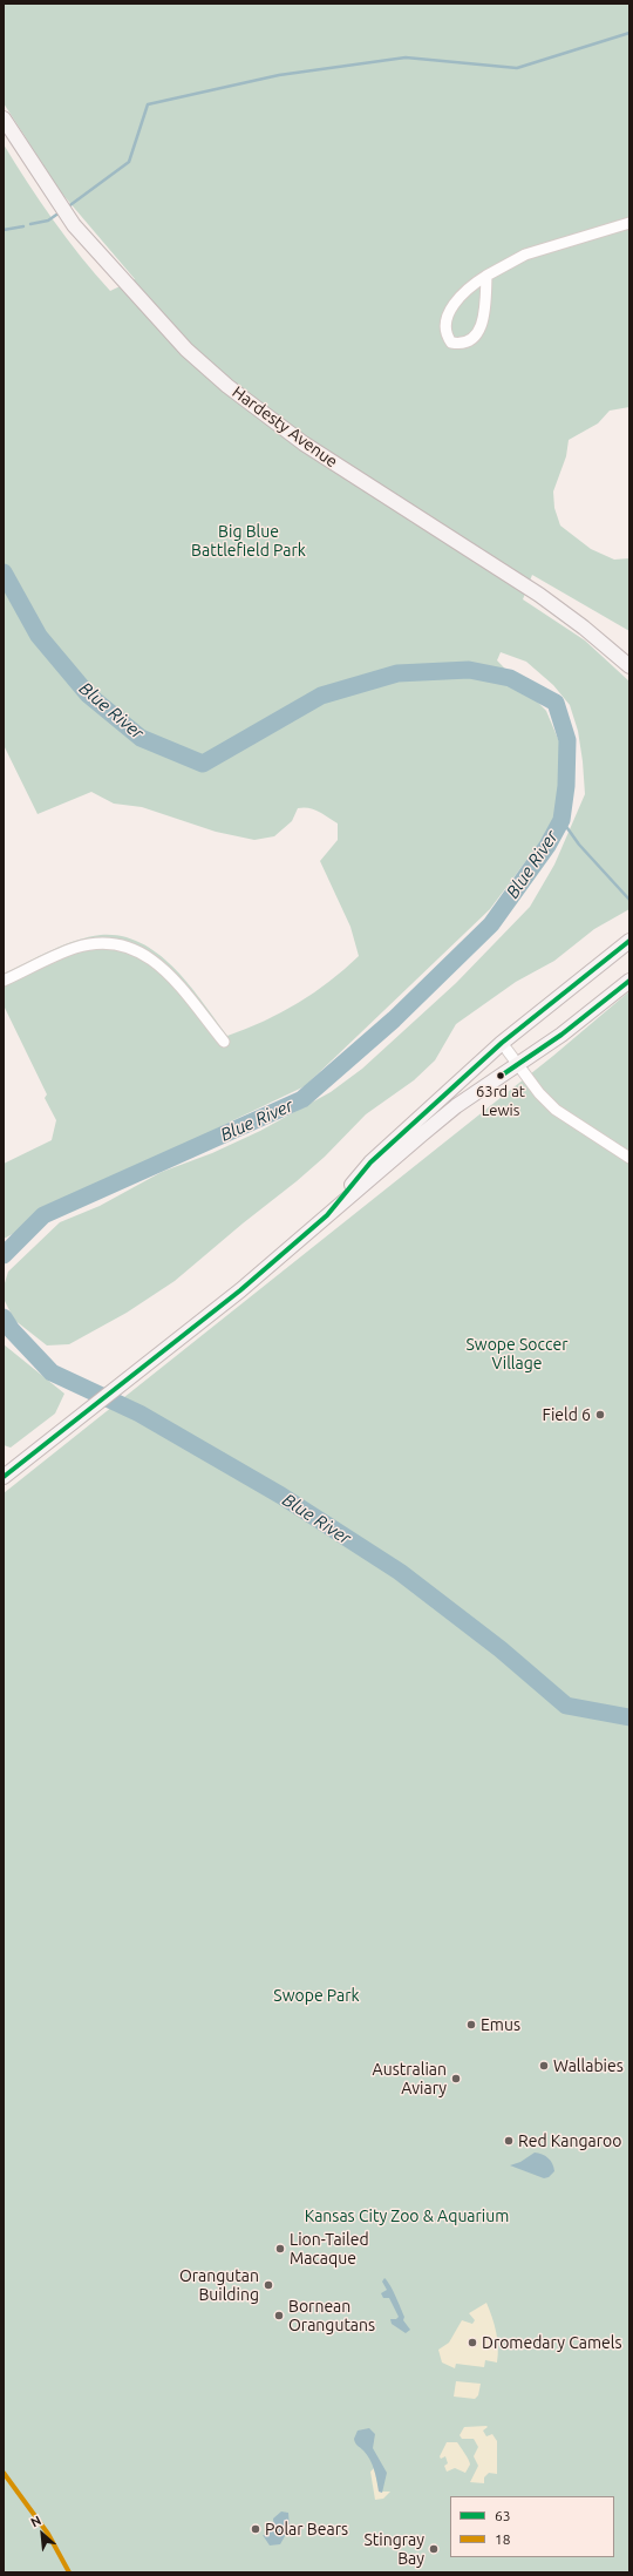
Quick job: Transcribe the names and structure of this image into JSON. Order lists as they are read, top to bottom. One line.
{"streets":{"main road":["Hardesty Avenue"]},"water":["Blue River"],"parks":["Big Blue Battlefield Park","Swope Soccer Village","Swope Park","Kansas City Zoo & Aquarium"],"places":["63rd at Lewis","Field 6","Emus","Wallabies","Australian Aviary","Red Kangaroo","Lion-Tailed Macaque","Orangutan Building","Bornean Orangutans","Dromedary Camels","Polar Bears","Stingray Bay"],"lines":["transit line 63","transit line 18"],"legend":["63","18"],"north":"top left"}
